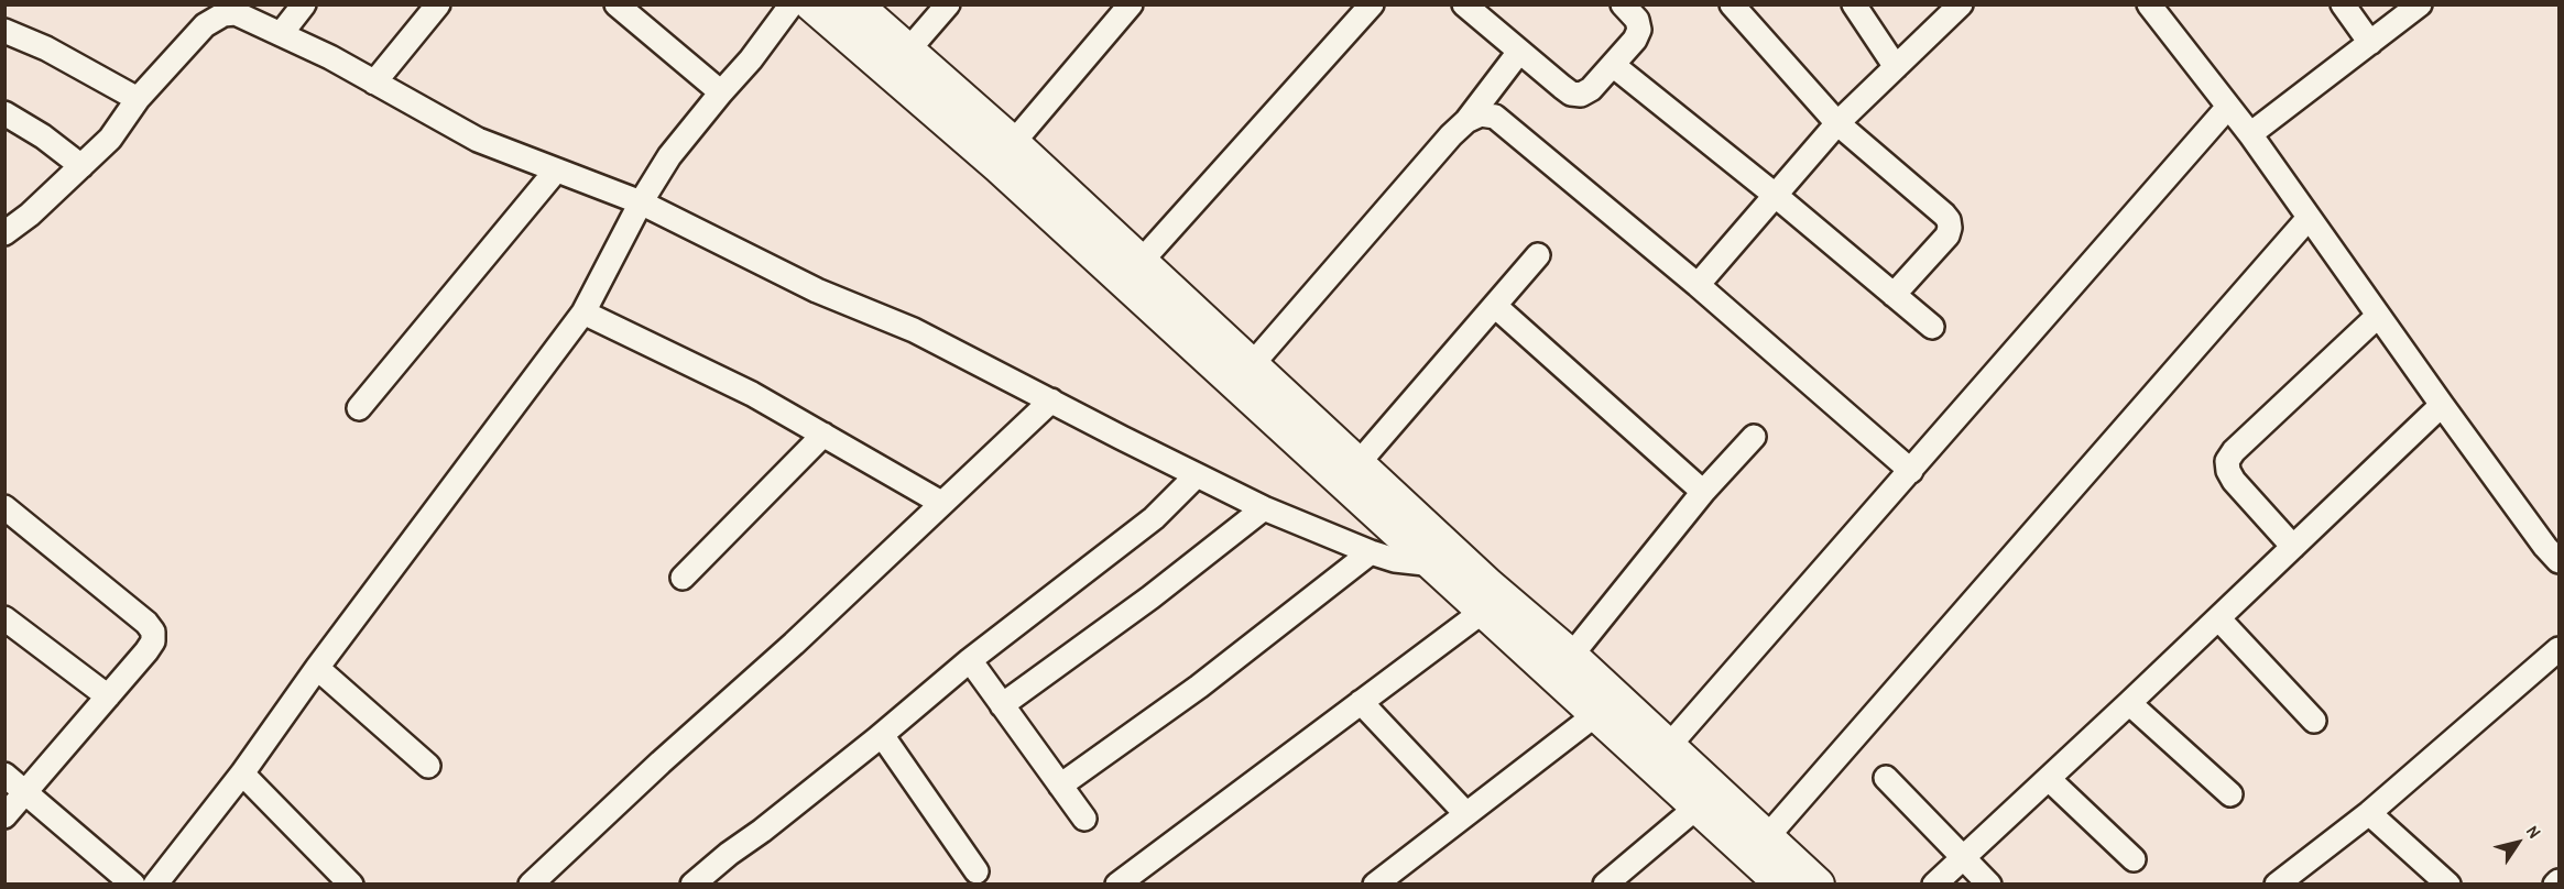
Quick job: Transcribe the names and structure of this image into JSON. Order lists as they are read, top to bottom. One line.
{"north":"top right"}
